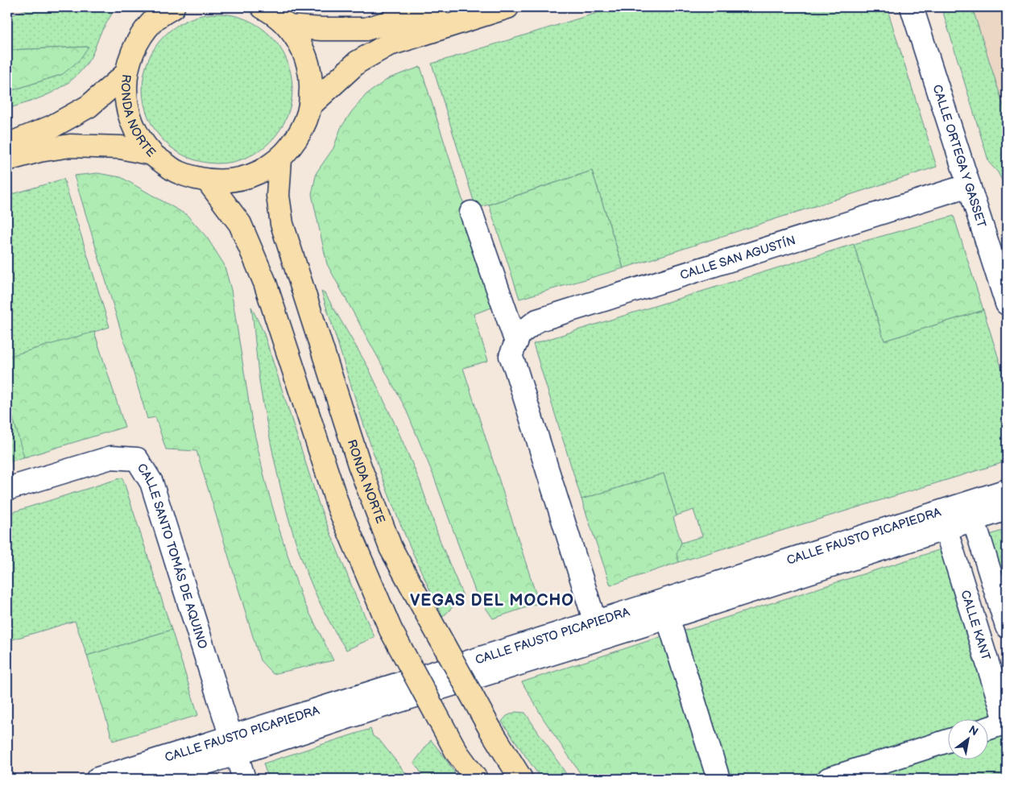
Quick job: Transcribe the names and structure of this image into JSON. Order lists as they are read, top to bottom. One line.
{"streets":{"main road":["RONDA NORTE"],"street":["CALLE ORTEGA Y GASSET","CALLE SAN AGUSTÍN","CALLE FAUSTO PICAPIEDRA","CALLE SANTO TOMÁS DE AQUINO","CALLE KANT"]},"crossings":[["CALLE ORTEGA Y GASSET","CALLE SAN AGUSTÍN"],["CALLE SAN AGUSTÍN","CALLE FAUSTO PICAPIEDRA"],["CALLE FAUSTO PICAPIEDRA","CALLE SANTO TOMÁS DE AQUINO"],["CALLE FAUSTO PICAPIEDRA","CALLE KANT"]],"districts":["VEGAS DEL MOCHO"],"north":"top right"}
